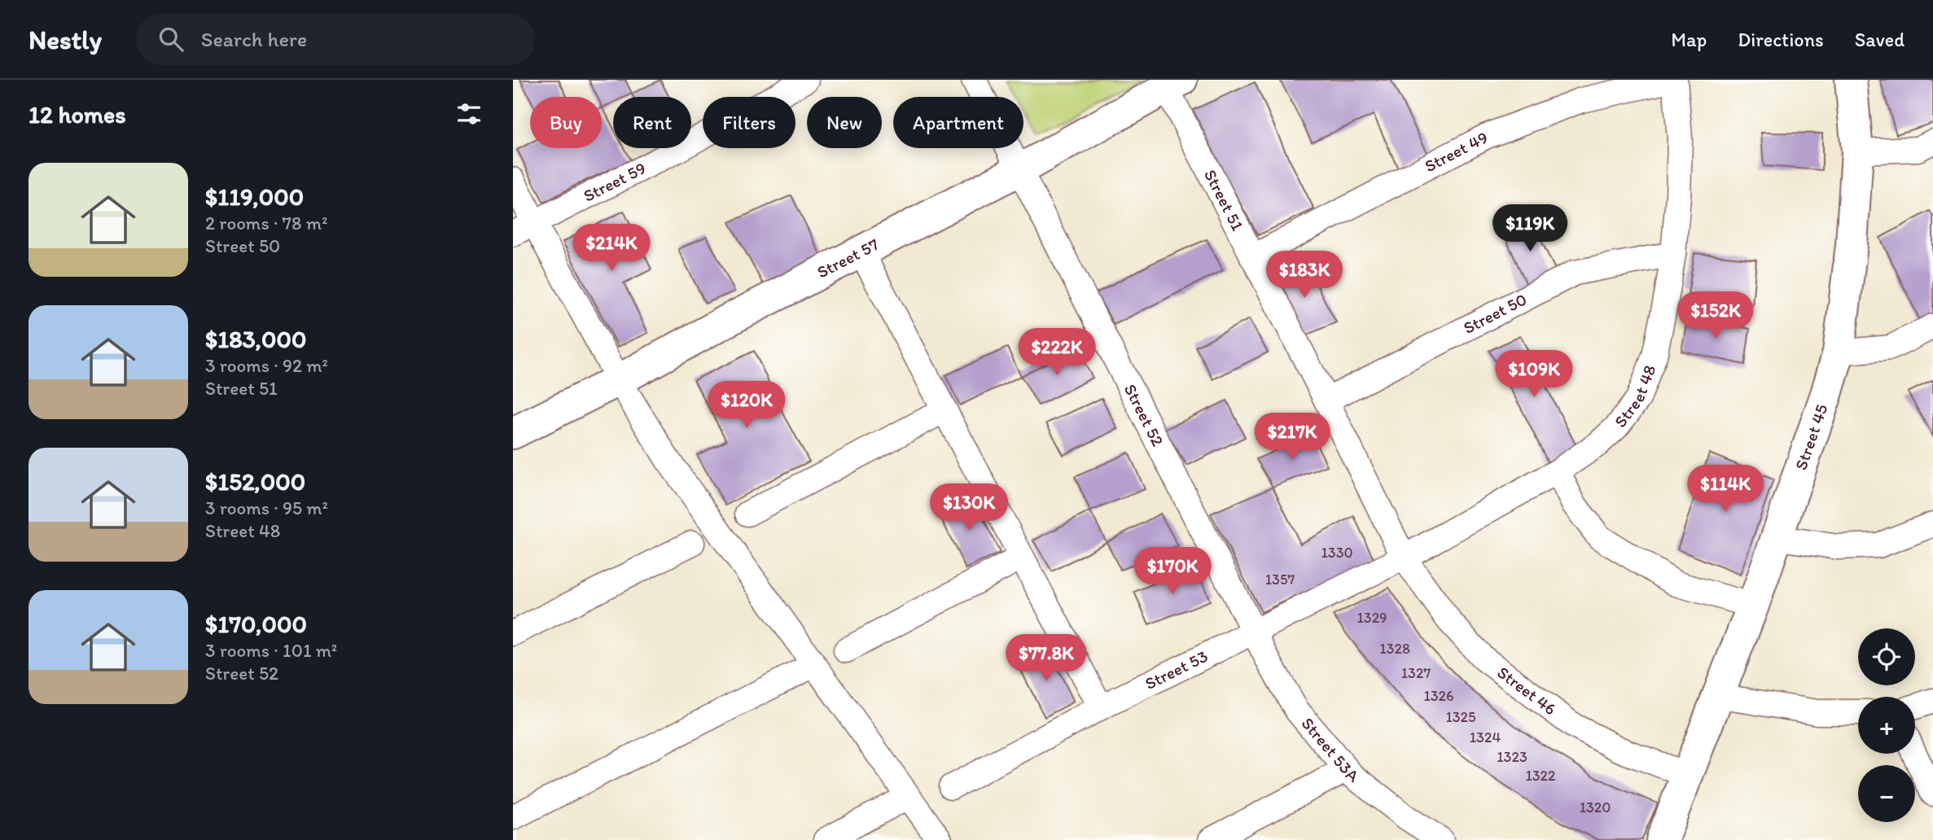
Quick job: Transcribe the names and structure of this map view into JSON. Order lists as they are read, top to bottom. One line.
{"streets":{"street":["Street 49","Street 59","Street 51","Street 57","Street 50","Street 48","Street 52","Street 45","Street 53","Street 46","Street 53A"]},"crossings":[["Street 49","Street 51"],["Street 49","Street 48"],["Street 51","Street 57"],["Street 51","Street 50"],["Street 51","Street 48"],["Street 51","Street 53"],["Street 51","Street 46"],["Street 57","Street 52"],["Street 50","Street 48"],["Street 48","Street 53"],["Street 48","Street 46"],["Street 52","Street 53"],["Street 52","Street 53A"],["Street 45","Street 46"],["Street 53","Street 46"],["Street 53","Street 53A"]],"house_numbers":["1330","1357","1329","1328","1327","1326","1325","1324","1323","1322","1320"],"page":{"header":"Nestly","search":"Search here","nav":["Map","Directions","Saved"],"heading":"12 homes","chip":["Buy","Rent","Filters","New","Apartment"],"list":[{"name":"$119,000","note":"2 rooms · 78 m² · Street 50"},{"name":"$183,000","note":"3 rooms · 92 m² · Street 51"},{"name":"$152,000","note":"3 rooms · 95 m² · Street 48"},{"name":"$170,000","note":"3 rooms · 101 m² · Street 52"}],"price":["$119K","$214K","$183K","$152K","$222K","$109K","$120K","$217K","$114K","$130K","$170K","$77.8K"],"map_buttons":["+","−"]}}
